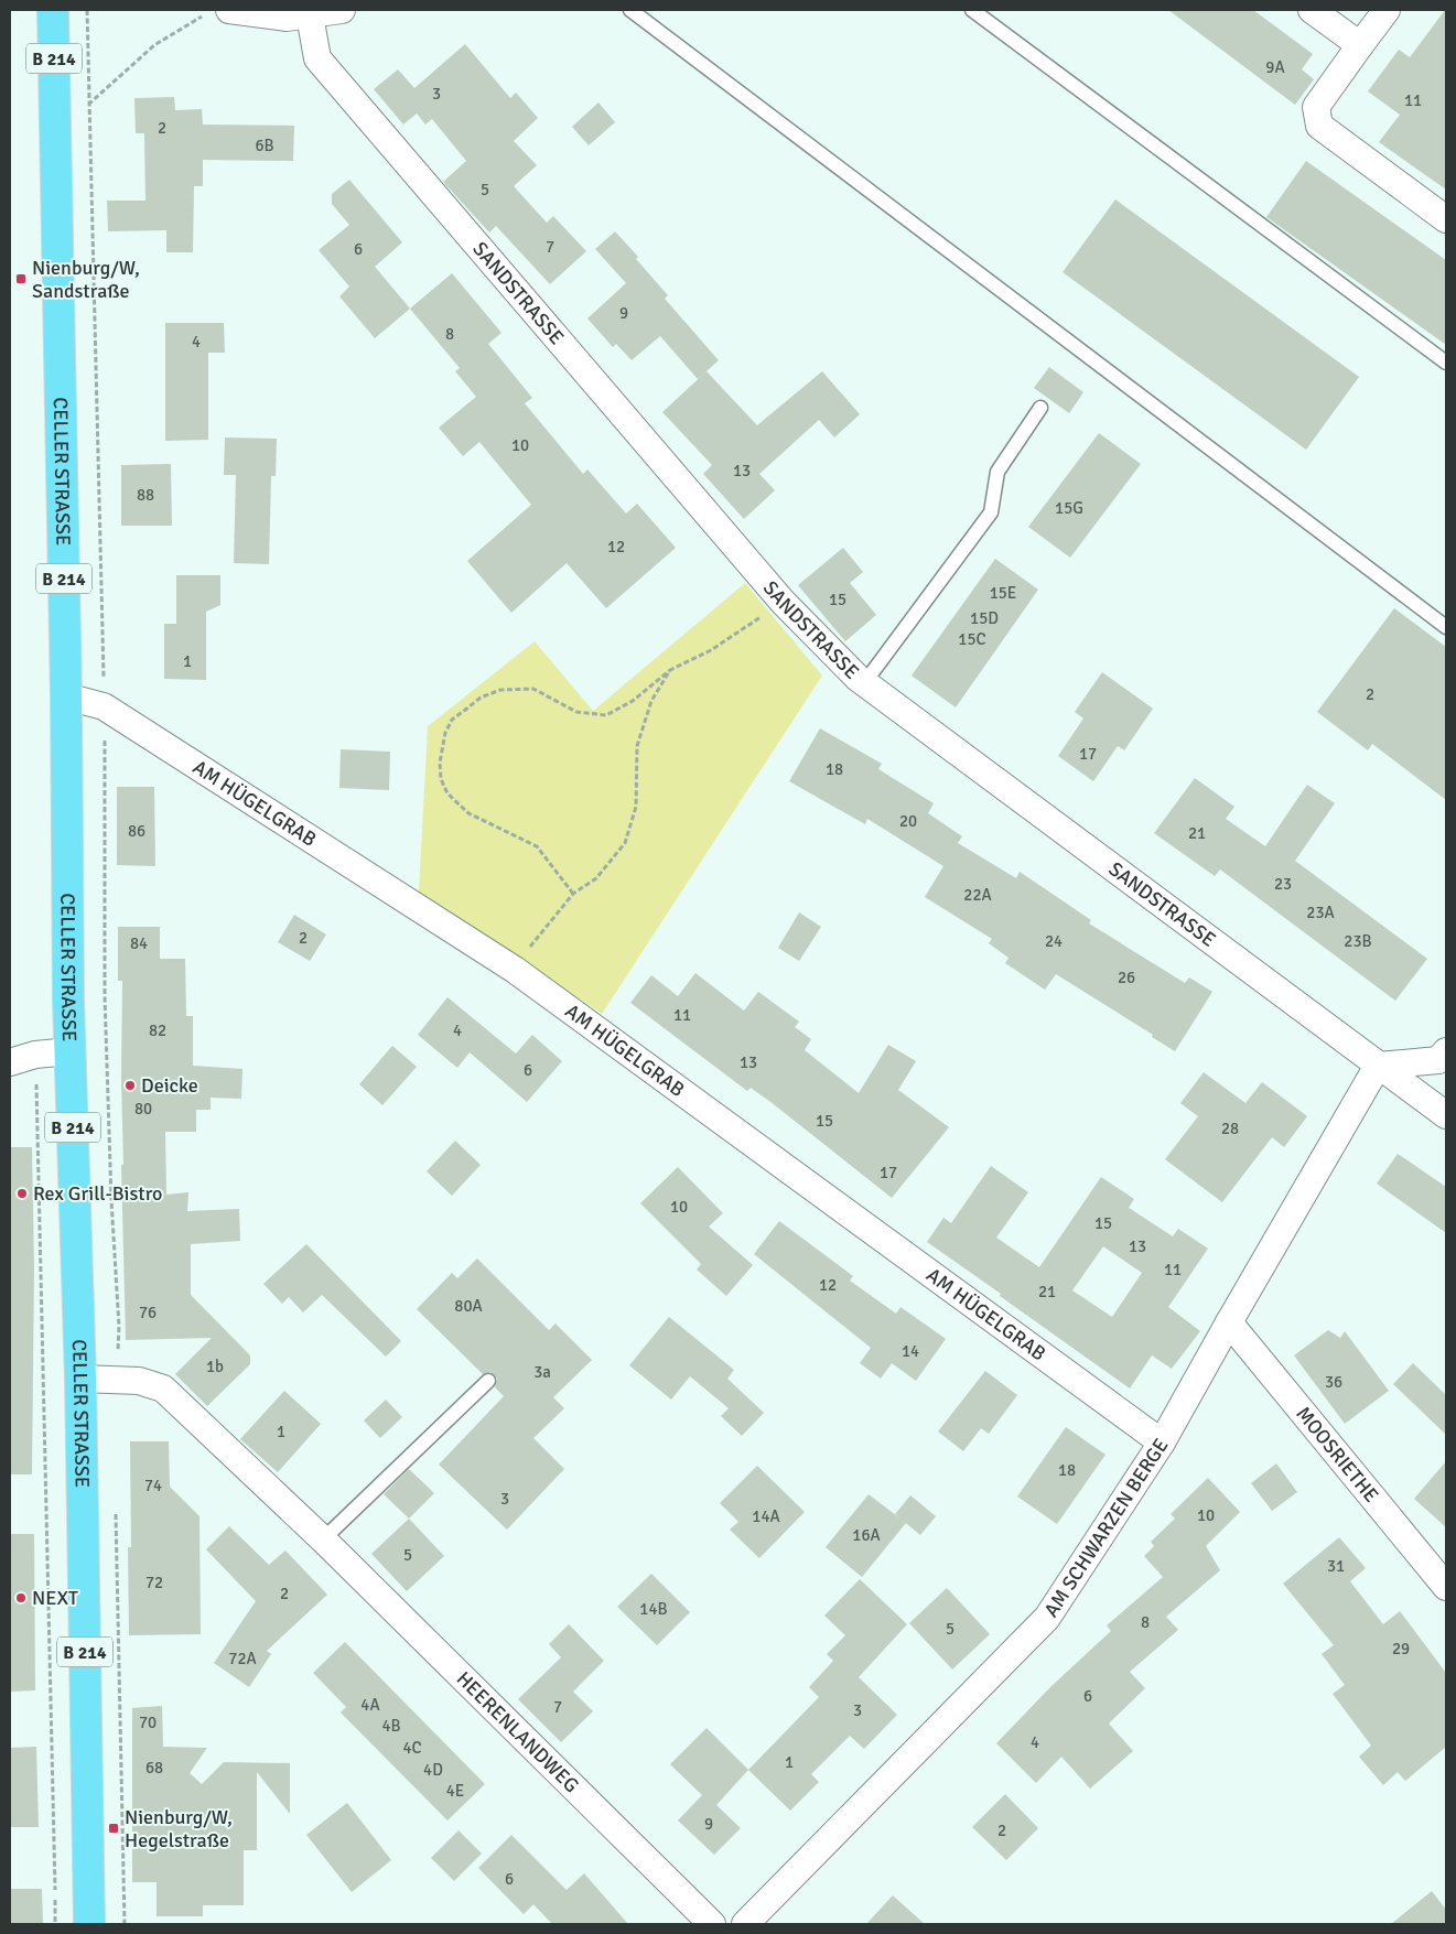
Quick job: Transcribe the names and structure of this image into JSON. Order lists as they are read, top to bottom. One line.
{"streets":{"main road":["B 214","CELLER STRASSE"],"street":["SANDSTRASSE","AM HÜGELGRAB","MOOSRIETHE","AM SCHWARZEN BERGE","HEERENLANDWEG"]},"crossings":[["SANDSTRASSE","AM SCHWARZEN BERGE"],["CELLER STRASSE","AM HÜGELGRAB"],["CELLER STRASSE","HEERENLANDWEG"],["AM HÜGELGRAB","AM SCHWARZEN BERGE"],["MOOSRIETHE","AM SCHWARZEN BERGE"]],"places":{"transit":["Nienburg/W, Sandstraße","Nienburg/W, Hegelstraße"],"other":["Deicke","Rex Grill-Bistro","NEXT"]},"house_numbers":["9A","3","11","2","6B","5","7","6","9","8","4","10","13","88","15G","12","15E","15","15D","15C","1","2","17","18","20","86","21","23","22A","23A","2","24","23B","84","26","11","82","4","13","6","80","15","28","17","10","15","13","11","12","21","80A","76","14","1b","3a","36","1","18","74","3","10","14A","16A","5","31","72","2","14B","8","5","29","72A","6","4A","7","3","70","4B","4","4C","1","68","4D","4E","9","2","6"]}
